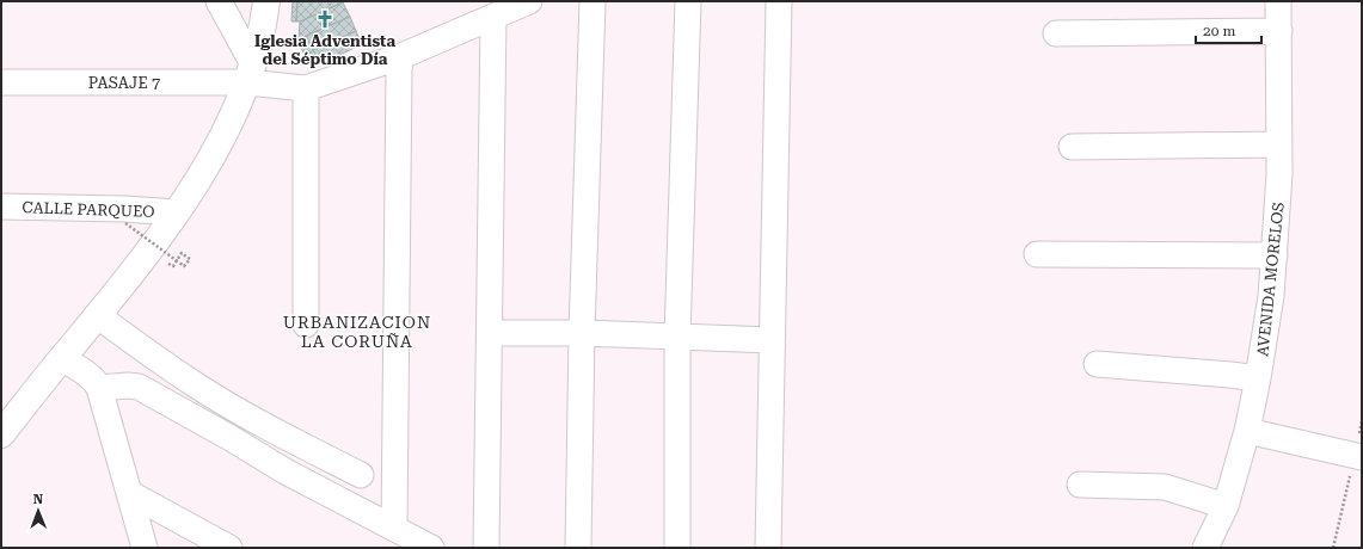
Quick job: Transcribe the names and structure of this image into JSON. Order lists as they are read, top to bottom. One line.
{"streets":{"street":["PASAJE 7","CALLE PARQUEO","AVENIDA MORELOS"]},"districts":["URBANIZACION LA CORUÑA"],"places":{"church":["Iglesia Adventista del Séptimo Día"]},"scale_bar":"20 m","north":"top"}
